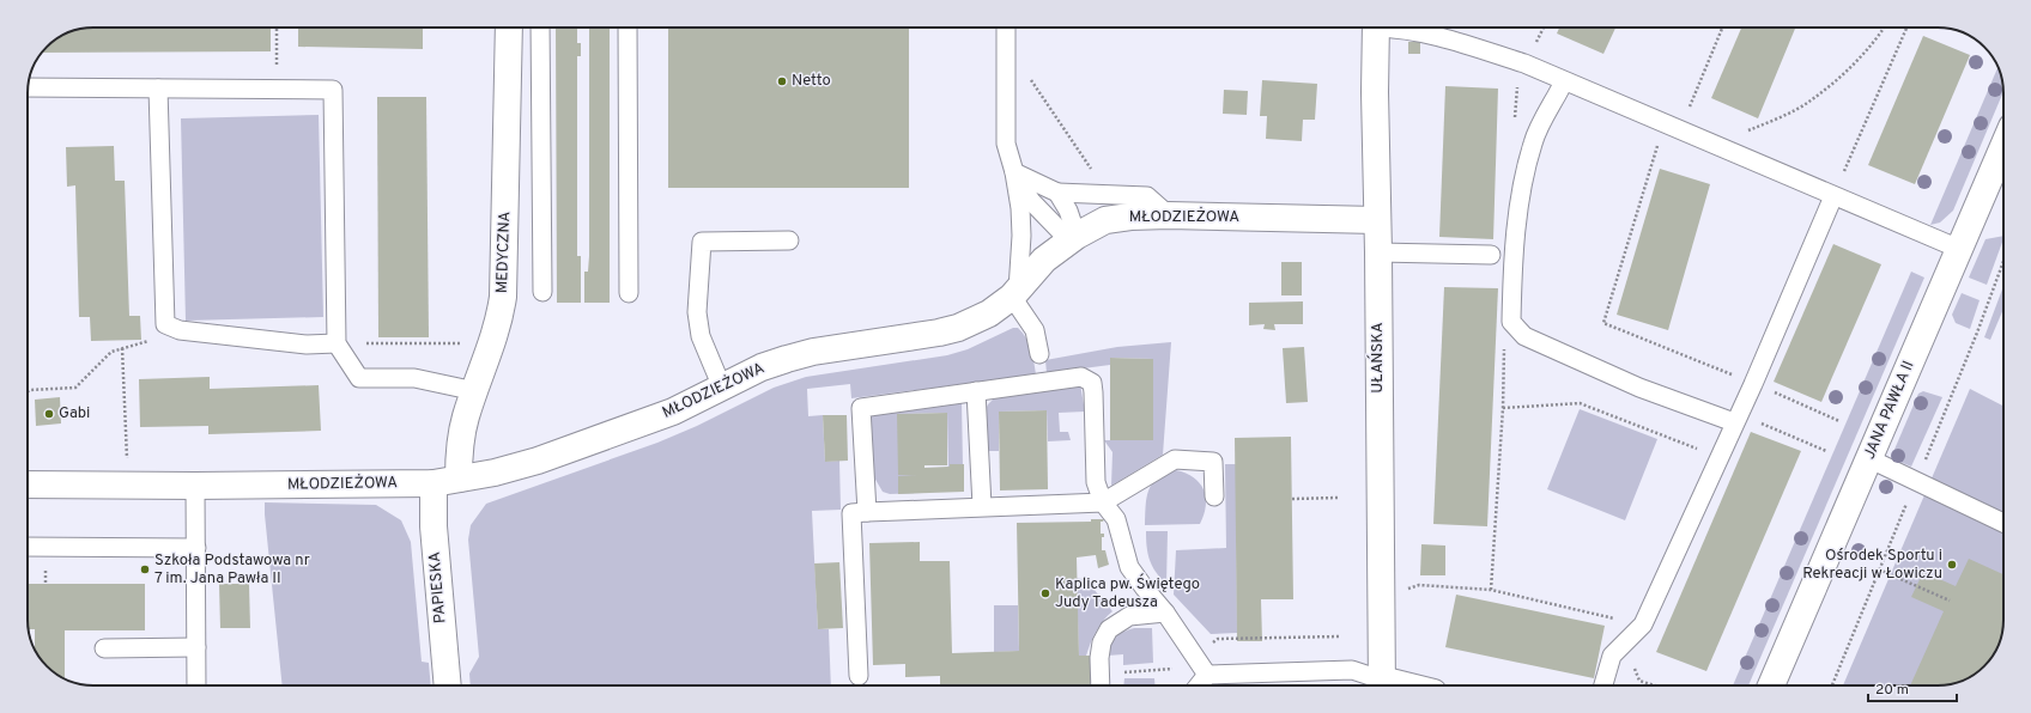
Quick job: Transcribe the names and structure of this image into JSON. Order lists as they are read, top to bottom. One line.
{"streets":{"street":["MŁODZIEŻOWA","MEDYCZNA","UŁAŃSKA","JANA PAWŁA II","PAPIESKA"]},"crossings":[["MŁODZIEŻOWA","MEDYCZNA"],["MŁODZIEŻOWA","UŁAŃSKA"],["MŁODZIEŻOWA","PAPIESKA"],["MEDYCZNA","PAPIESKA"]],"places":["Netto","Gabi","Ośrodek Sportu i Rekreacji w Łowiczu","Szkoła Podstawowa nr 7 im. Jana Pawła II","Kaplica pw. Świętego Judy Tadeusza"],"scale_bar":"20 m"}
